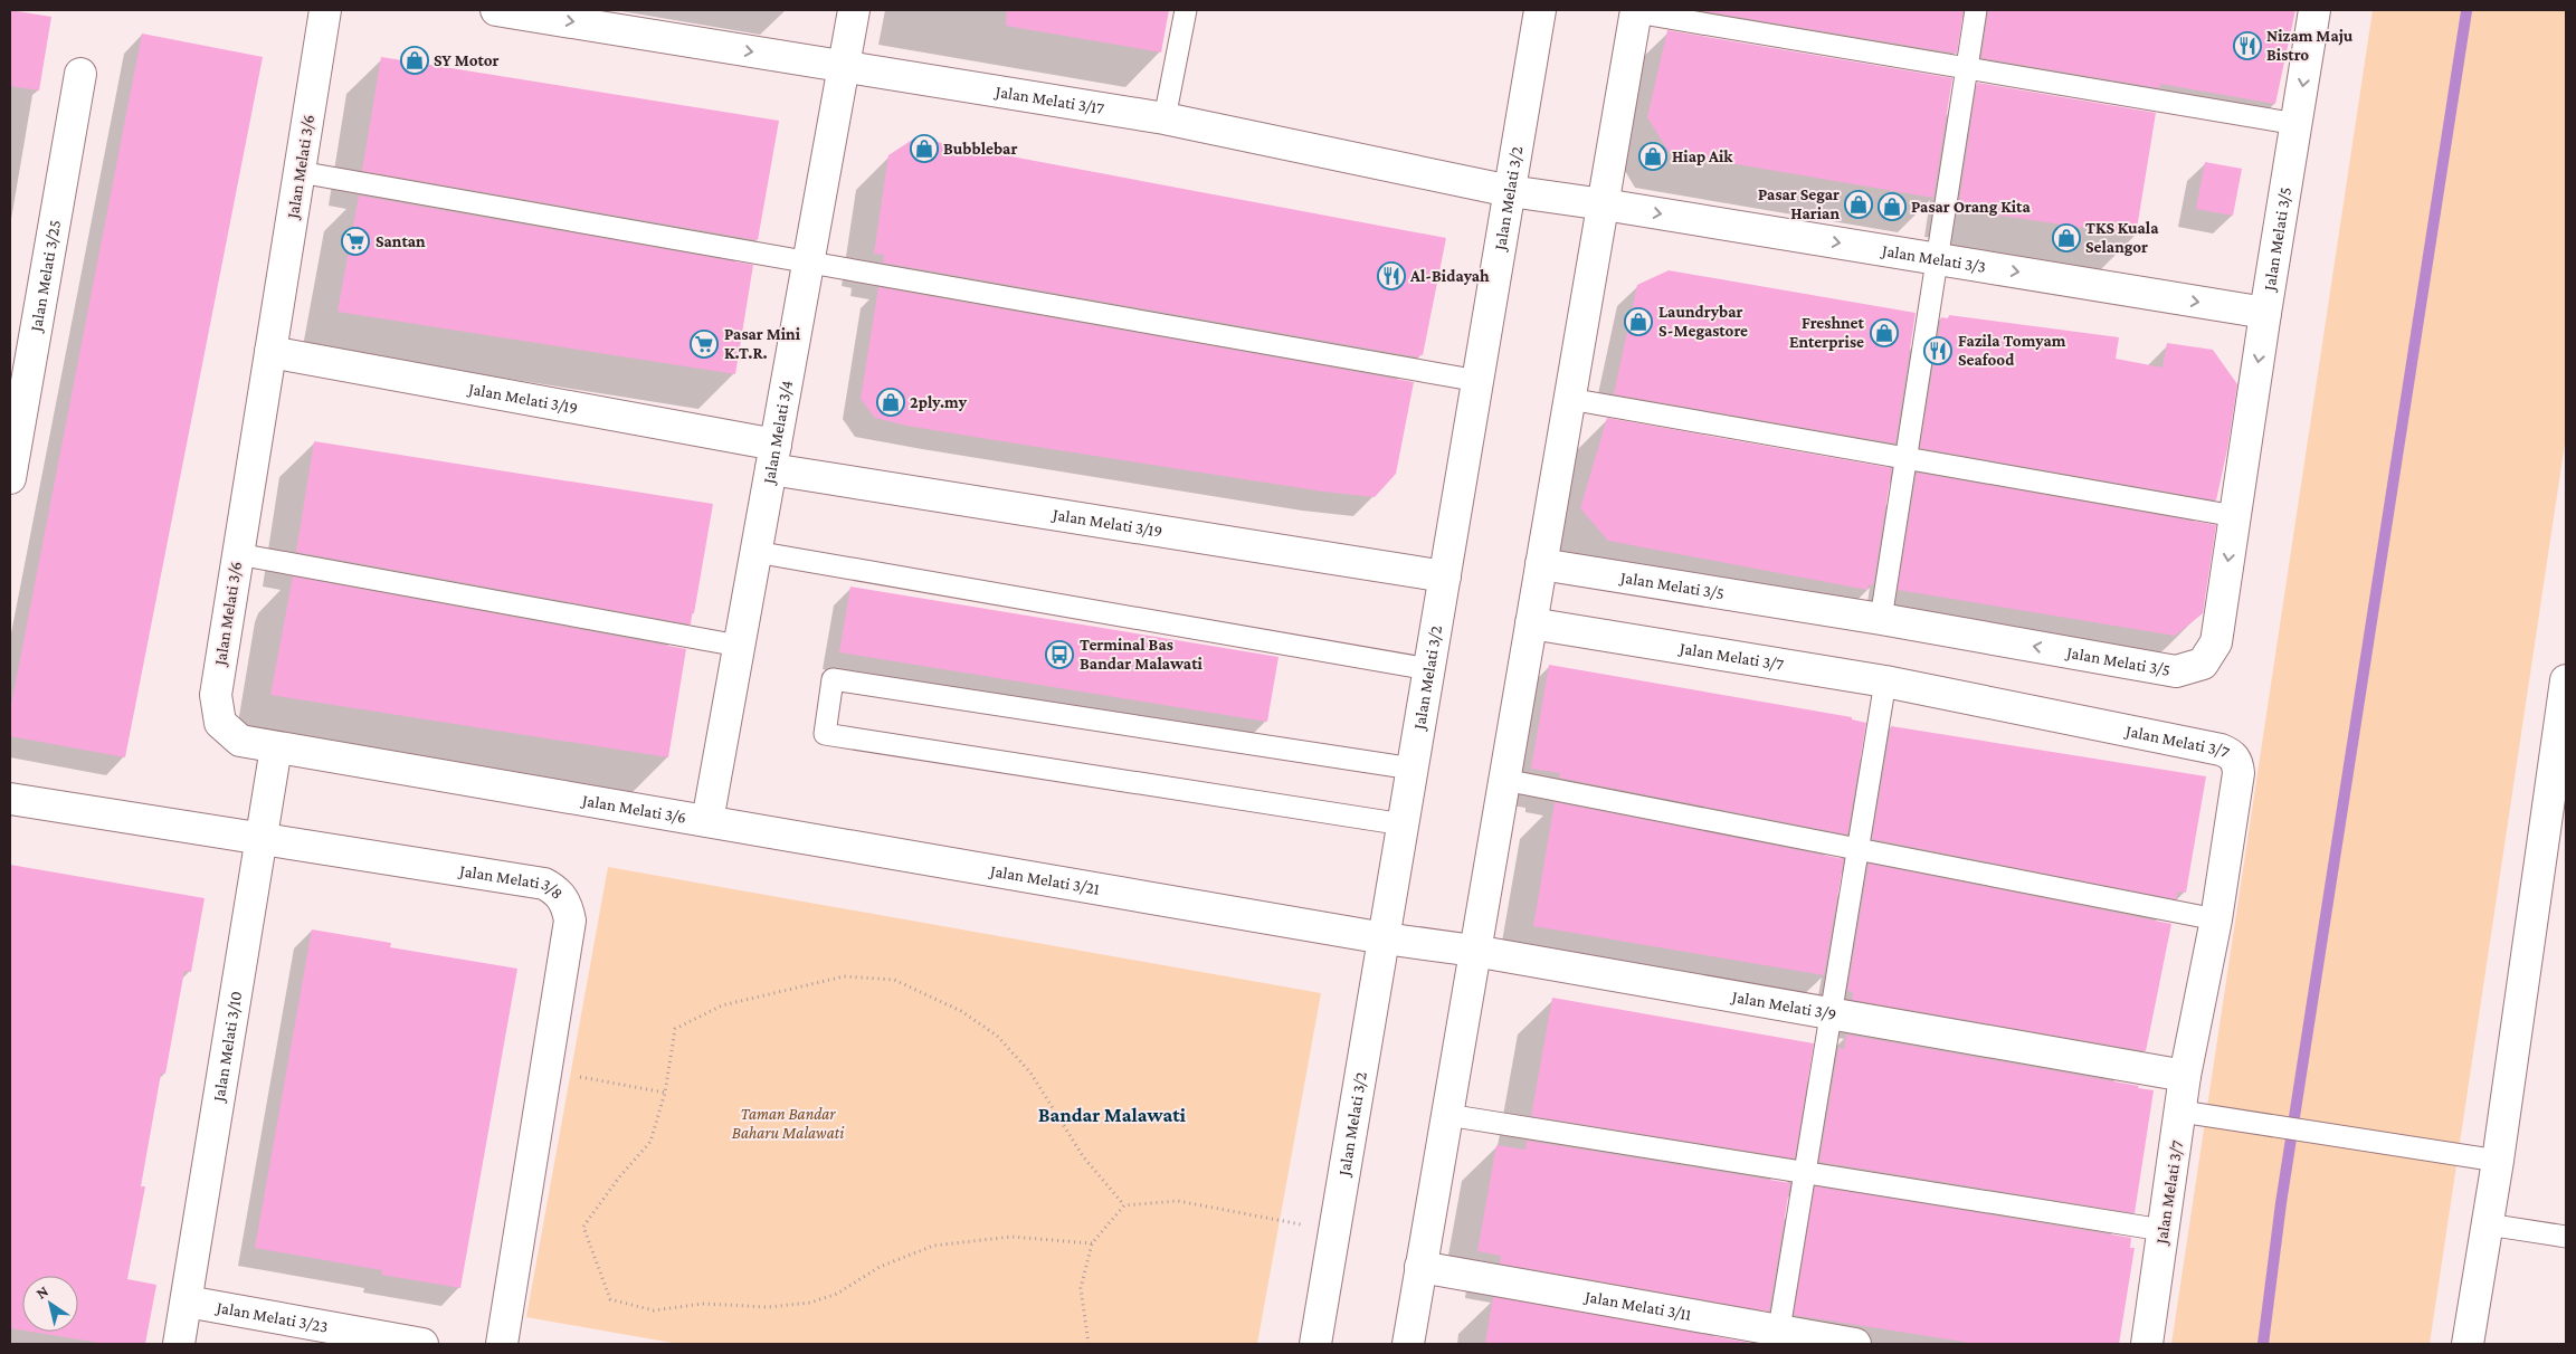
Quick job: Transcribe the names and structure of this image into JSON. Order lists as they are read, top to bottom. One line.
{"streets":{"street":["Jalan Melati 3/17","Jalan Melati 3/6","Jalan Melati 3/2","Jalan Melati 3/5","Jalan Melati 3/3","Jalan Melati 3/25","Jalan Melati 3/19","Jalan Melati 3/4","Jalan Melati 3/7","Jalan Melati 3/21","Jalan Melati 3/8","Jalan Melati 3/9","Jalan Melati 3/10","Jalan Melati 3/11","Jalan Melati 3/23"]},"crossings":[["Jalan Melati 3/17","Jalan Melati 3/2"],["Jalan Melati 3/17","Jalan Melati 3/3"],["Jalan Melati 3/17","Jalan Melati 3/4"],["Jalan Melati 3/6","Jalan Melati 3/19"],["Jalan Melati 3/6","Jalan Melati 3/4"],["Jalan Melati 3/6","Jalan Melati 3/21"],["Jalan Melati 3/6","Jalan Melati 3/10"],["Jalan Melati 3/2","Jalan Melati 3/19"],["Jalan Melati 3/2","Jalan Melati 3/21"],["Jalan Melati 3/2","Jalan Melati 3/9"],["Jalan Melati 3/5","Jalan Melati 3/3"],["Jalan Melati 3/19","Jalan Melati 3/4"],["Jalan Melati 3/4","Jalan Melati 3/21"],["Jalan Melati 3/7","Jalan Melati 3/9"],["Jalan Melati 3/21","Jalan Melati 3/9"],["Jalan Melati 3/8","Jalan Melati 3/10"],["Jalan Melati 3/10","Jalan Melati 3/23"]],"one_way":["Jalan Melati 3/3"],"districts":["Bandar Malawati"],"parks":["Taman Bandar Baharu Malawati"],"places":{"restaurant":["Nizam Maju Bistro","Al-Bidayah","Fazila Tomyam Seafood"],"shop":["SY Motor","Bubblebar","Hiap Aik","Pasar Segar Harian","Pasar Orang Kita","TKS Kuala Selangor","Laundrybar S-Megastore","Freshnet Enterprise","2ply.my"],"supermarket":["Santan","Pasar Mini K.T.R."],"bus stop":["Terminal Bas Bandar Malawati"]},"north":"top left"}
